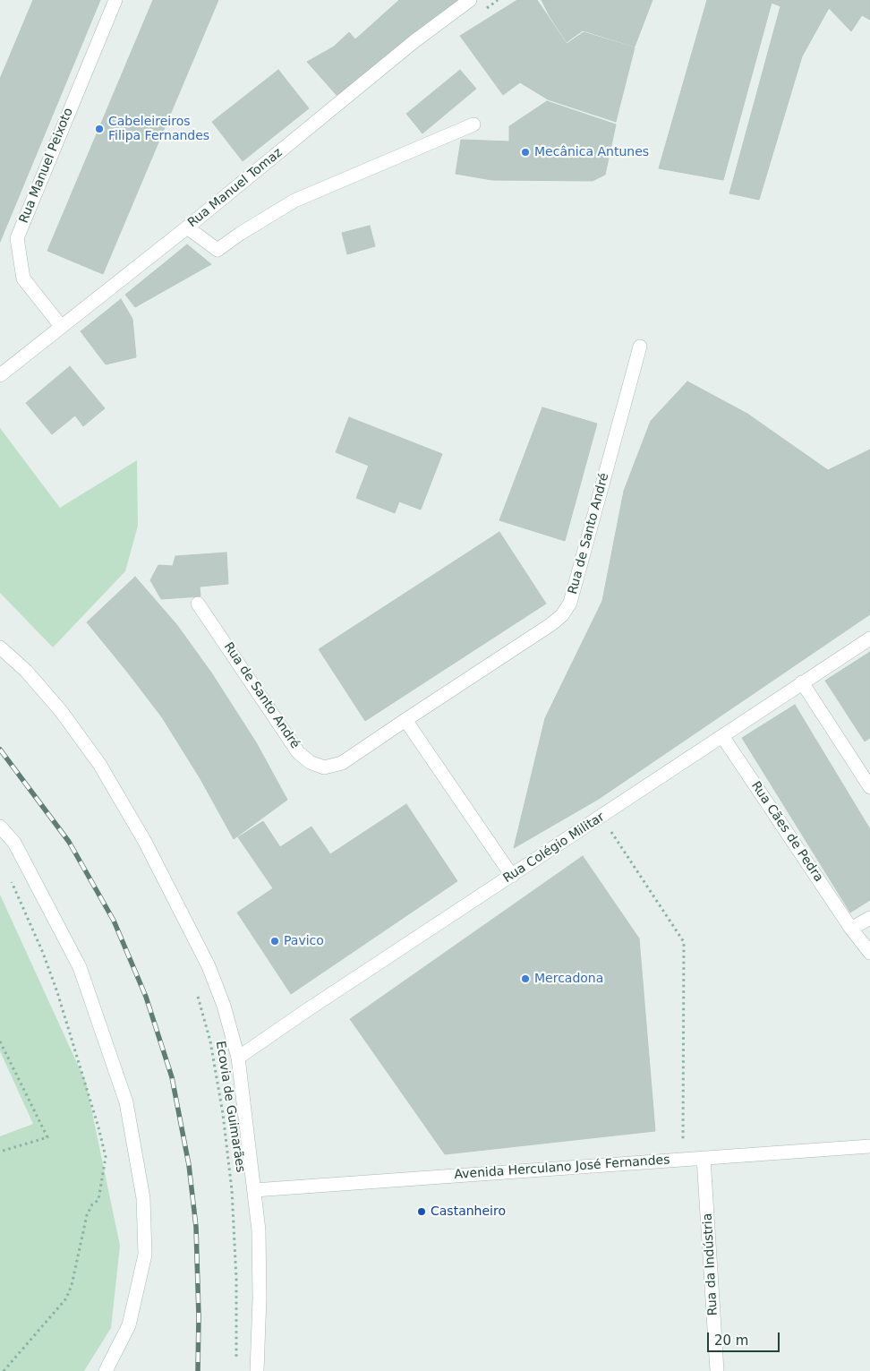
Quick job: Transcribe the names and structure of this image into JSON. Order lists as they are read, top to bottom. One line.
{"streets":{"street":["Rua Manuel Peixoto","Rua Manuel Tomaz","Rua de Santo André","Rua Cães de Pedra","Rua Colégio Militar","Avenida Herculano José Fernandes","Rua da Indústria"],"path":["Ecovia de Guimarães"]},"crossings":[["Rua Manuel Peixoto","Rua Manuel Tomaz"],["Rua Cães de Pedra","Rua Colégio Militar"],["Avenida Herculano José Fernandes","Rua da Indústria"]],"places":["Cabeleireiros Filipa Fernandes","Mecânica Antunes","Pavico","Mercadona","Castanheiro"],"scale_bar":"20 m"}
